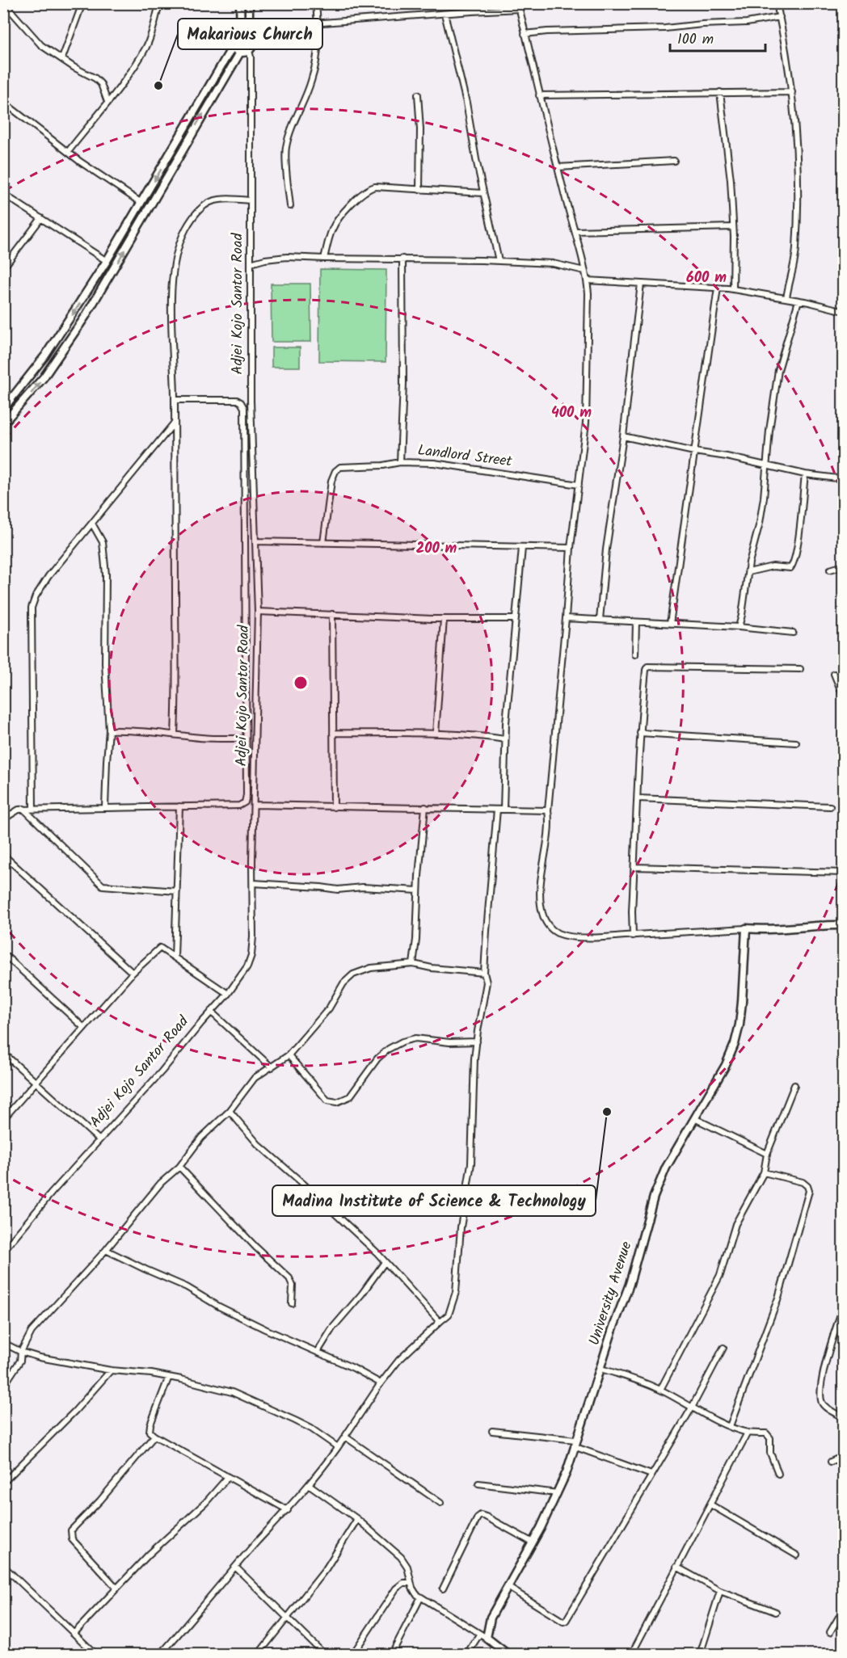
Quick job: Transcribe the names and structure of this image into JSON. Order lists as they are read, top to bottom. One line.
{"streets":{"street":["Adjei Kojo Santor Road","Landlord Street","University Avenue"]},"places":["Makarious Church","Madina Institute of Science & Technology"],"scale_bar":"100 m","rings":["600 m","400 m","200 m"]}
